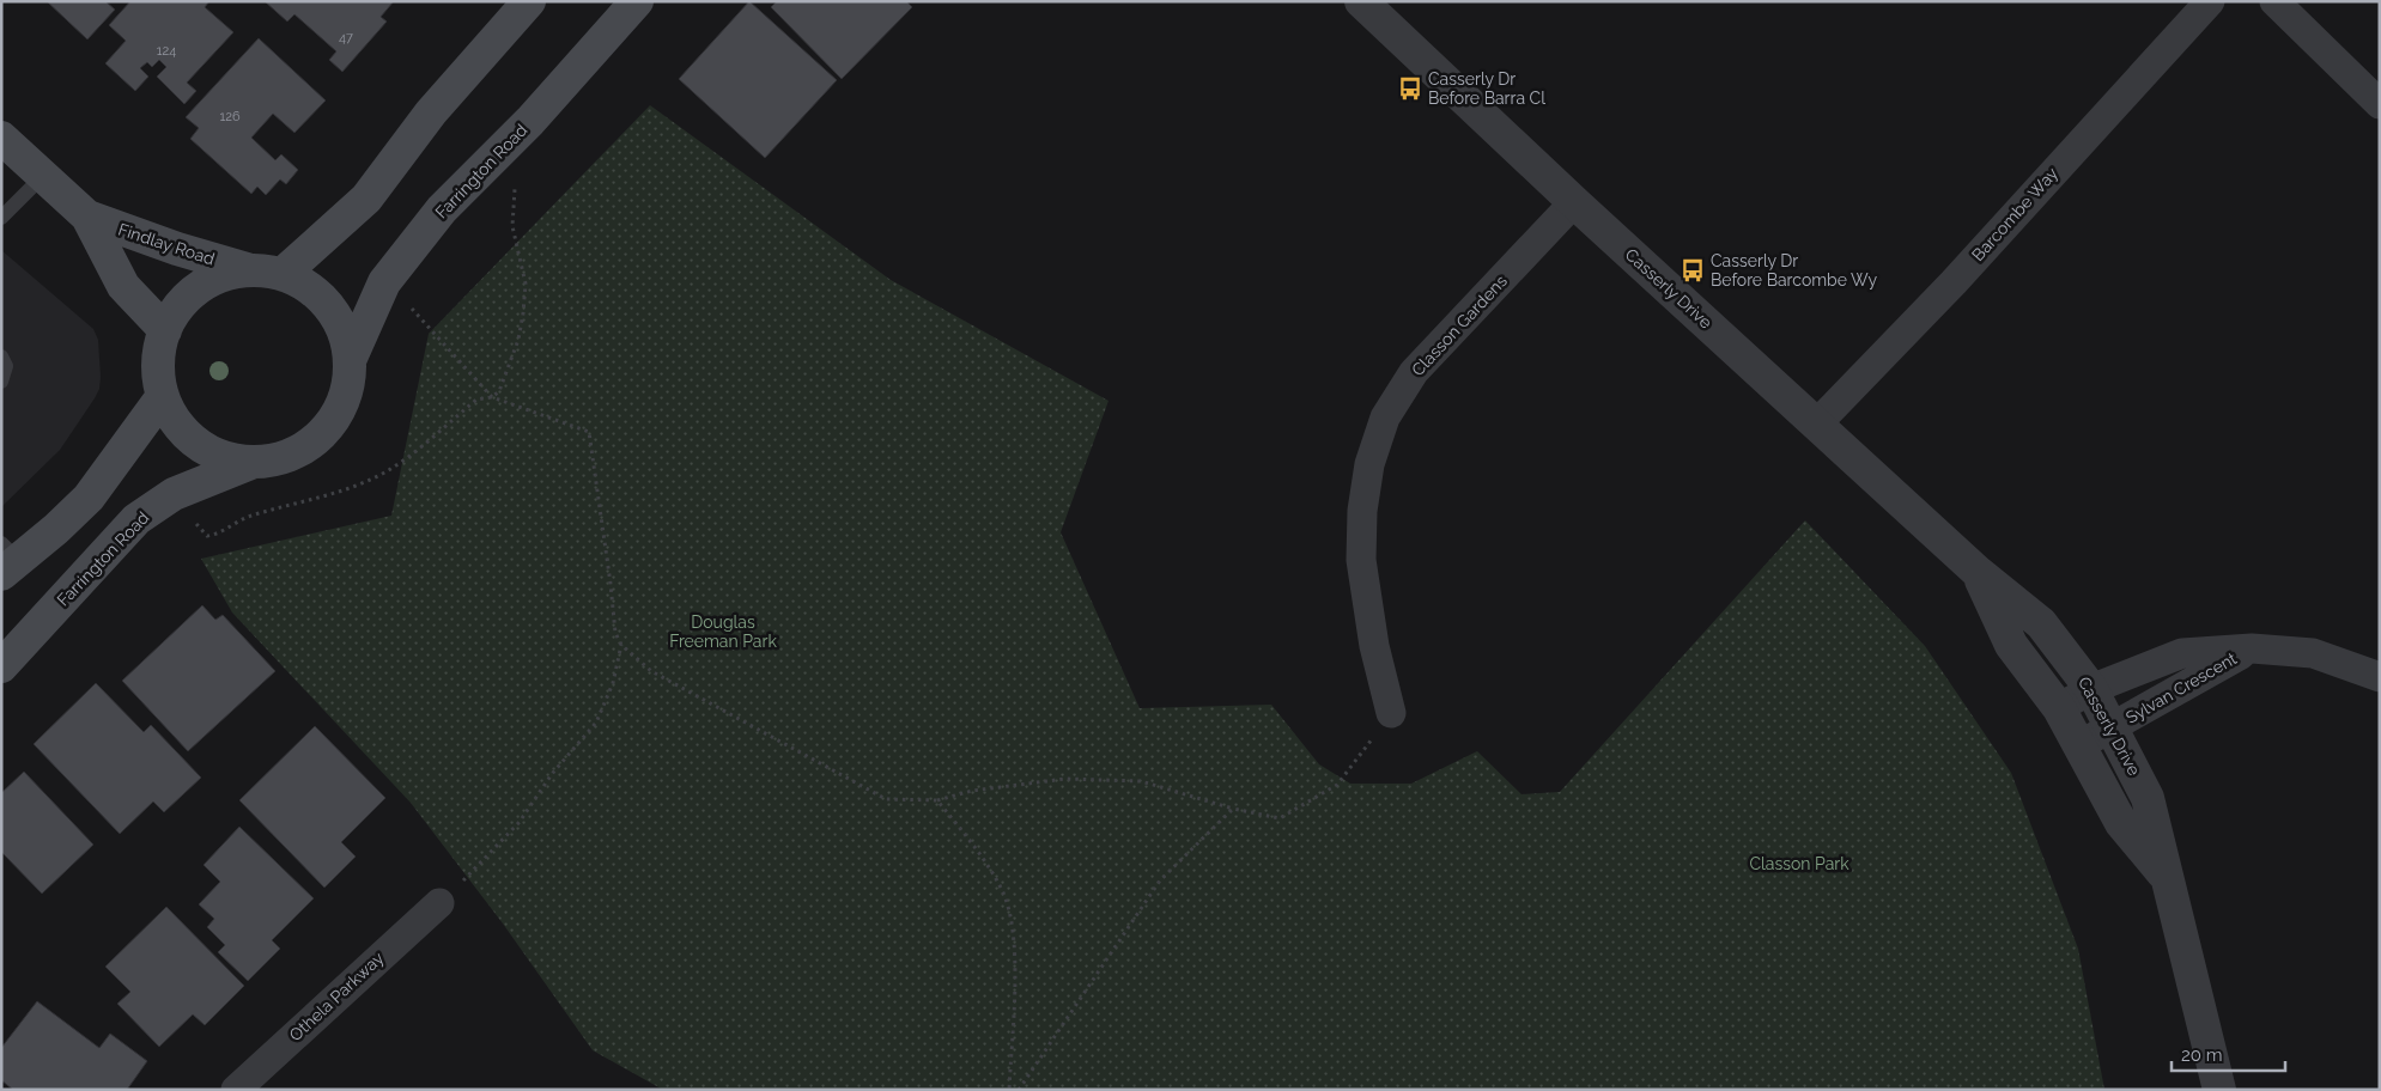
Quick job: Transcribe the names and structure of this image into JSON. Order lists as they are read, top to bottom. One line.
{"streets":{"main road":["Farrington Road","Findlay Road"],"street":["Barcombe Way","Casserly Drive","Classon Gardens","Sylvan Crescent","Othela Parkway"]},"crossings":[["Farrington Road","Findlay Road"],["Barcombe Way","Casserly Drive"],["Casserly Drive","Classon Gardens"],["Casserly Drive","Sylvan Crescent"]],"parks":["Douglas Freeman Park","Classon Park"],"places":{"bus stop":["Casserly Dr Before Barra Cl","Casserly Dr Before Barcombe Wy"]},"house_numbers":["47","124","126"],"scale_bar":"20 m"}
